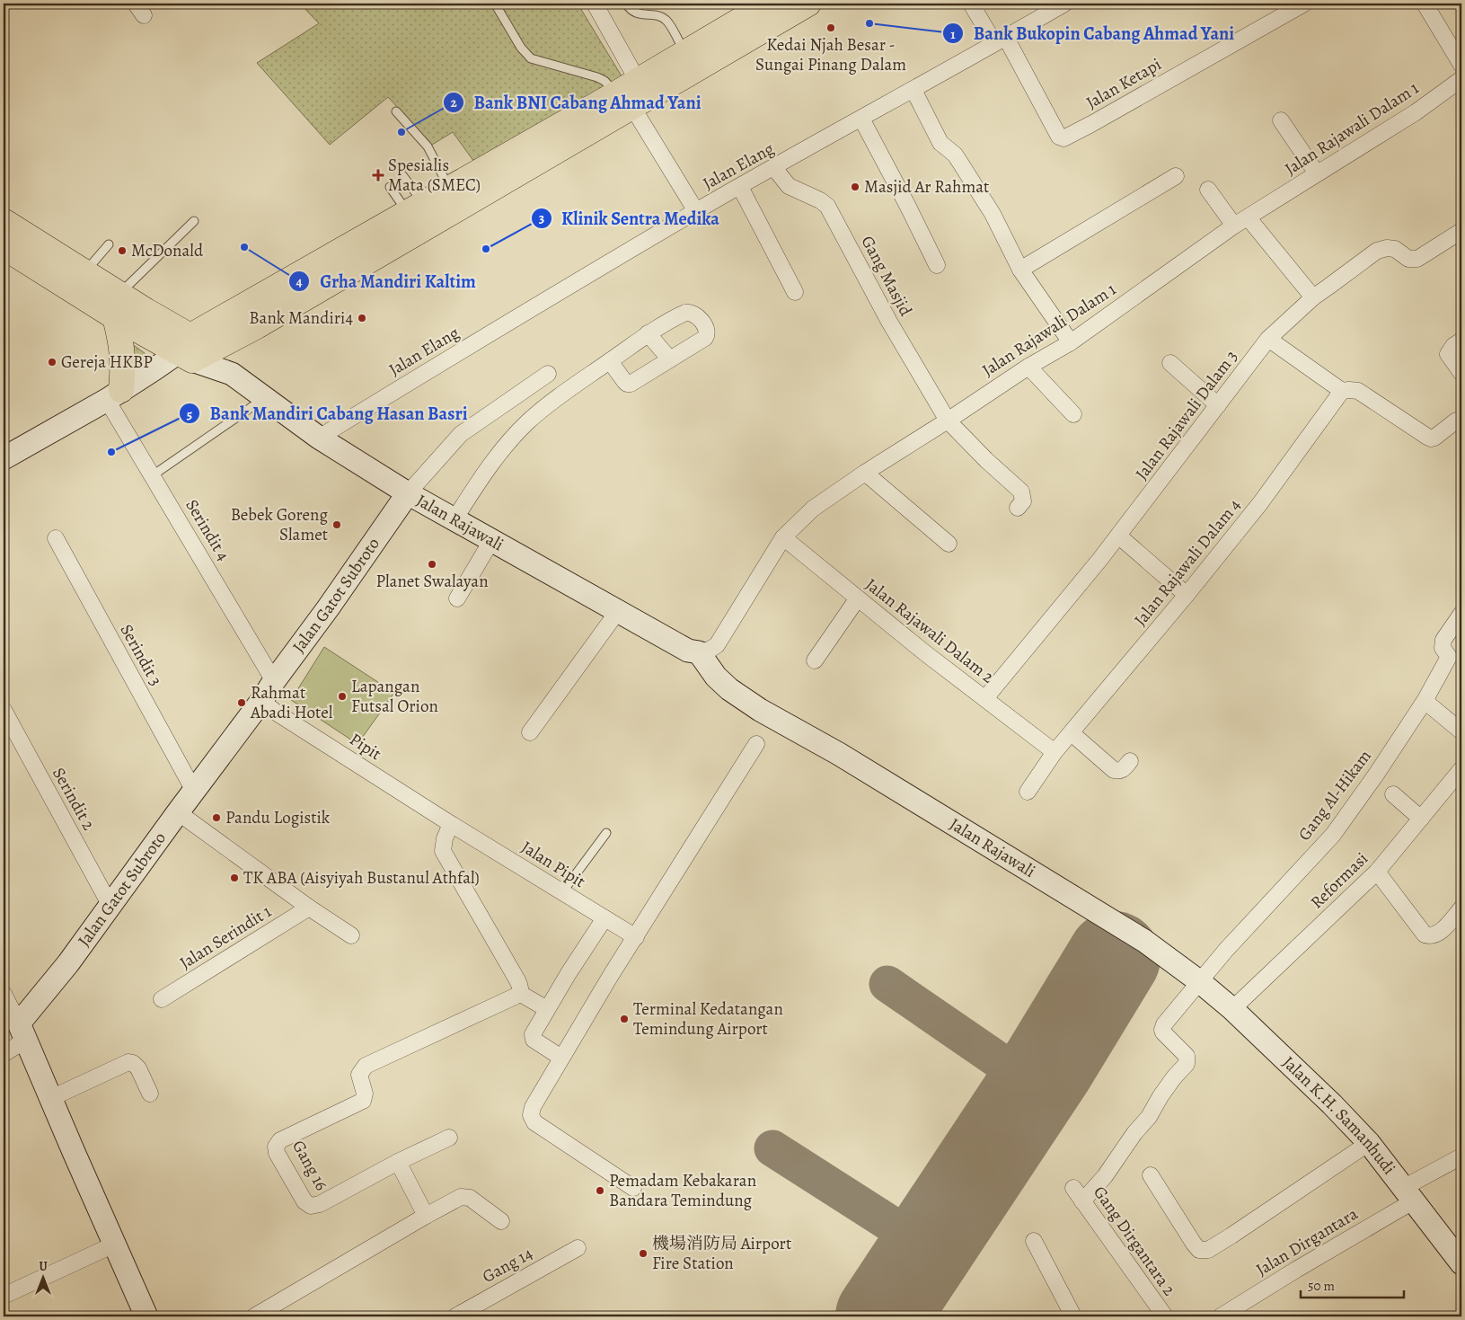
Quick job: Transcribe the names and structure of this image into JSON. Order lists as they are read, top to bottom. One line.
{"streets":{"street":["Jalan Ketapi","Jalan Rajawali Dalam 1","Jalan Elang","Gang Masjid","Jalan Rajawali Dalam 3","Jalan Rajawali","Serindit 4","Jalan Rajawali Dalam 4","Jalan Gatot Subroto","Jalan Rajawali Dalam 2","Serindit 3","Pipit","Gang Al-Hikam","Serindit 2","Jalan Pipit","Reformasi","Jalan Serindit 1","Jalan K.H. Samanhudi","Gang 16","Gang Dirgantara 2","Jalan Dirgantara","Gang 14"]},"crossings":[["Jalan Ketapi","Jalan Elang"],["Jalan Rajawali Dalam 1","Gang Masjid"],["Jalan Rajawali Dalam 1","Jalan Rajawali"],["Jalan Rajawali Dalam 1","Jalan Rajawali Dalam 2"],["Jalan Elang","Gang Masjid"],["Jalan Elang","Jalan Rajawali"],["Jalan Rajawali Dalam 3","Jalan Rajawali Dalam 2"],["Jalan Rajawali","Jalan Gatot Subroto"],["Jalan Rajawali","Gang Al-Hikam"],["Jalan Rajawali","Jalan K.H. Samanhudi"],["Serindit 4","Jalan Gatot Subroto"],["Jalan Rajawali Dalam 4","Jalan Rajawali Dalam 2"],["Jalan Gatot Subroto","Serindit 3"],["Jalan Gatot Subroto","Pipit"],["Jalan Gatot Subroto","Serindit 2"],["Jalan Gatot Subroto","Jalan Serindit 1"],["Pipit","Jalan Pipit"],["Gang Al-Hikam","Jalan K.H. Samanhudi"],["Gang Al-Hikam","Gang Dirgantara 2"],["Reformasi","Jalan K.H. Samanhudi"],["Jalan K.H. Samanhudi","Jalan Dirgantara"]],"places":{"other":["Bank Bukopin Cabang Ahmad Yani","Kedai Njah Besar - Sungai Pinang Dalam","Bank BNI Cabang Ahmad Yani","Masjid Ar Rahmat","Grha Mandiri Kaltim","Klinik Sentra Medika","McDonald","Bank Mandiri4","Gereja HKBP","Bank Mandiri Cabang Hasan Basri","Bebek Goreng Slamet","Planet Swalayan","Lapangan Futsal Orion","Rahmat Abadi Hotel","Pandu Logistik","TK ABA (Aisyiyah Bustanul Athfal)","Terminal Kedatangan Temindung Airport","Pemadam Kebakaran Bandara Temindung","機場消防局 Airport Fire Station"],"health":["Spesialis Mata (SMEC)"]},"scale_bar":"50 m","north":"top"}
